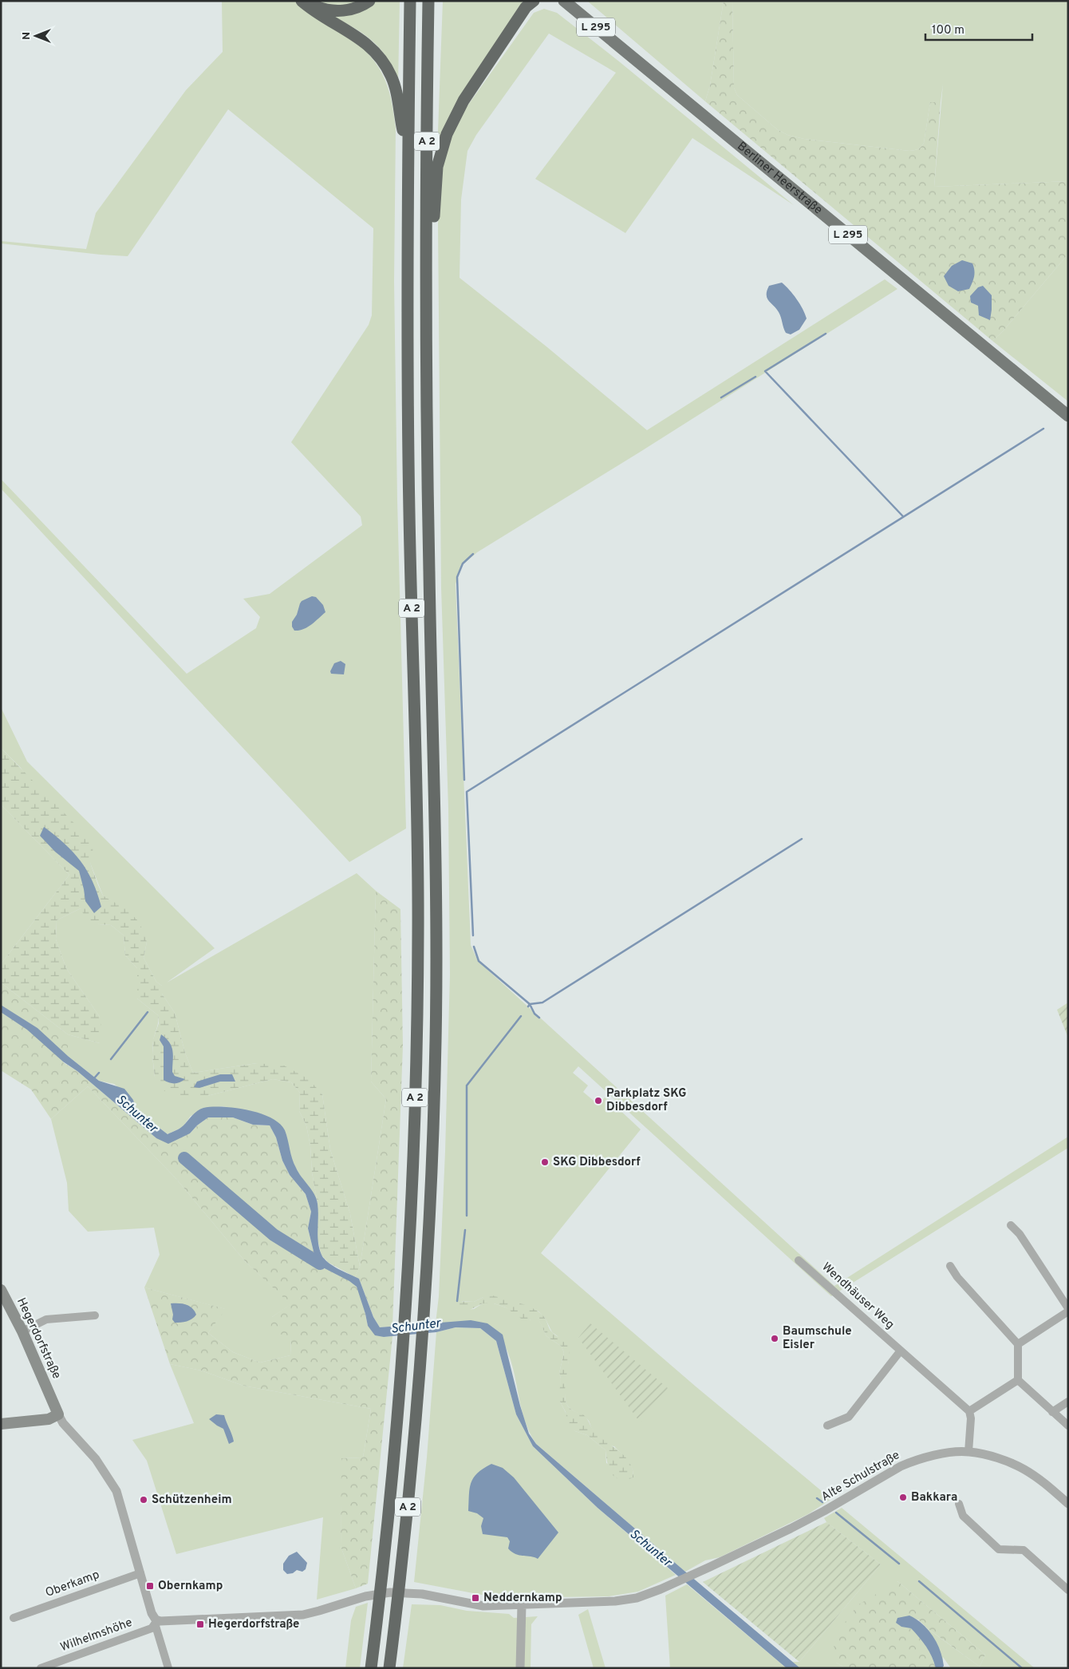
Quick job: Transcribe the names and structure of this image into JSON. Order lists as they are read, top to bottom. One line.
{"streets":{"highway":["A 2"],"main road":["L 295","Berliner Heerstraße","Hegerdorfstraße"],"street":["Wendhäuser Weg","Alte Schulstraße","Oberkamp","Wilhelmshöhe"]},"crossings":[["Hegerdorfstraße","Oberkamp"],["Hegerdorfstraße","Wilhelmshöhe"]],"water":["Schunter"],"places":{"other":["Parkplatz SKG Dibbesdorf","SKG Dibbesdorf","Baumschule Eisler","Bakkara","Schützenheim"],"transit":["Obernkamp","Neddernkamp","Hegerdorfstraße"]},"scale_bar":"100 m","north":"left"}
